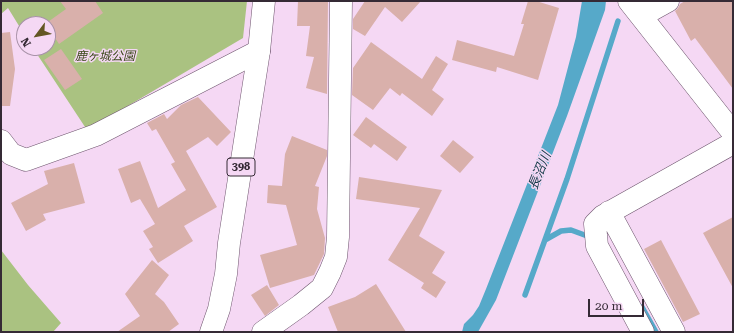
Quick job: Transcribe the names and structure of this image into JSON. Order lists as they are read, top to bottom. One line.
{"streets":{"main road":["398"]},"water":["長沼川"],"parks":["鹿ヶ城公園"],"scale_bar":"20 m","north":"bottom left"}
